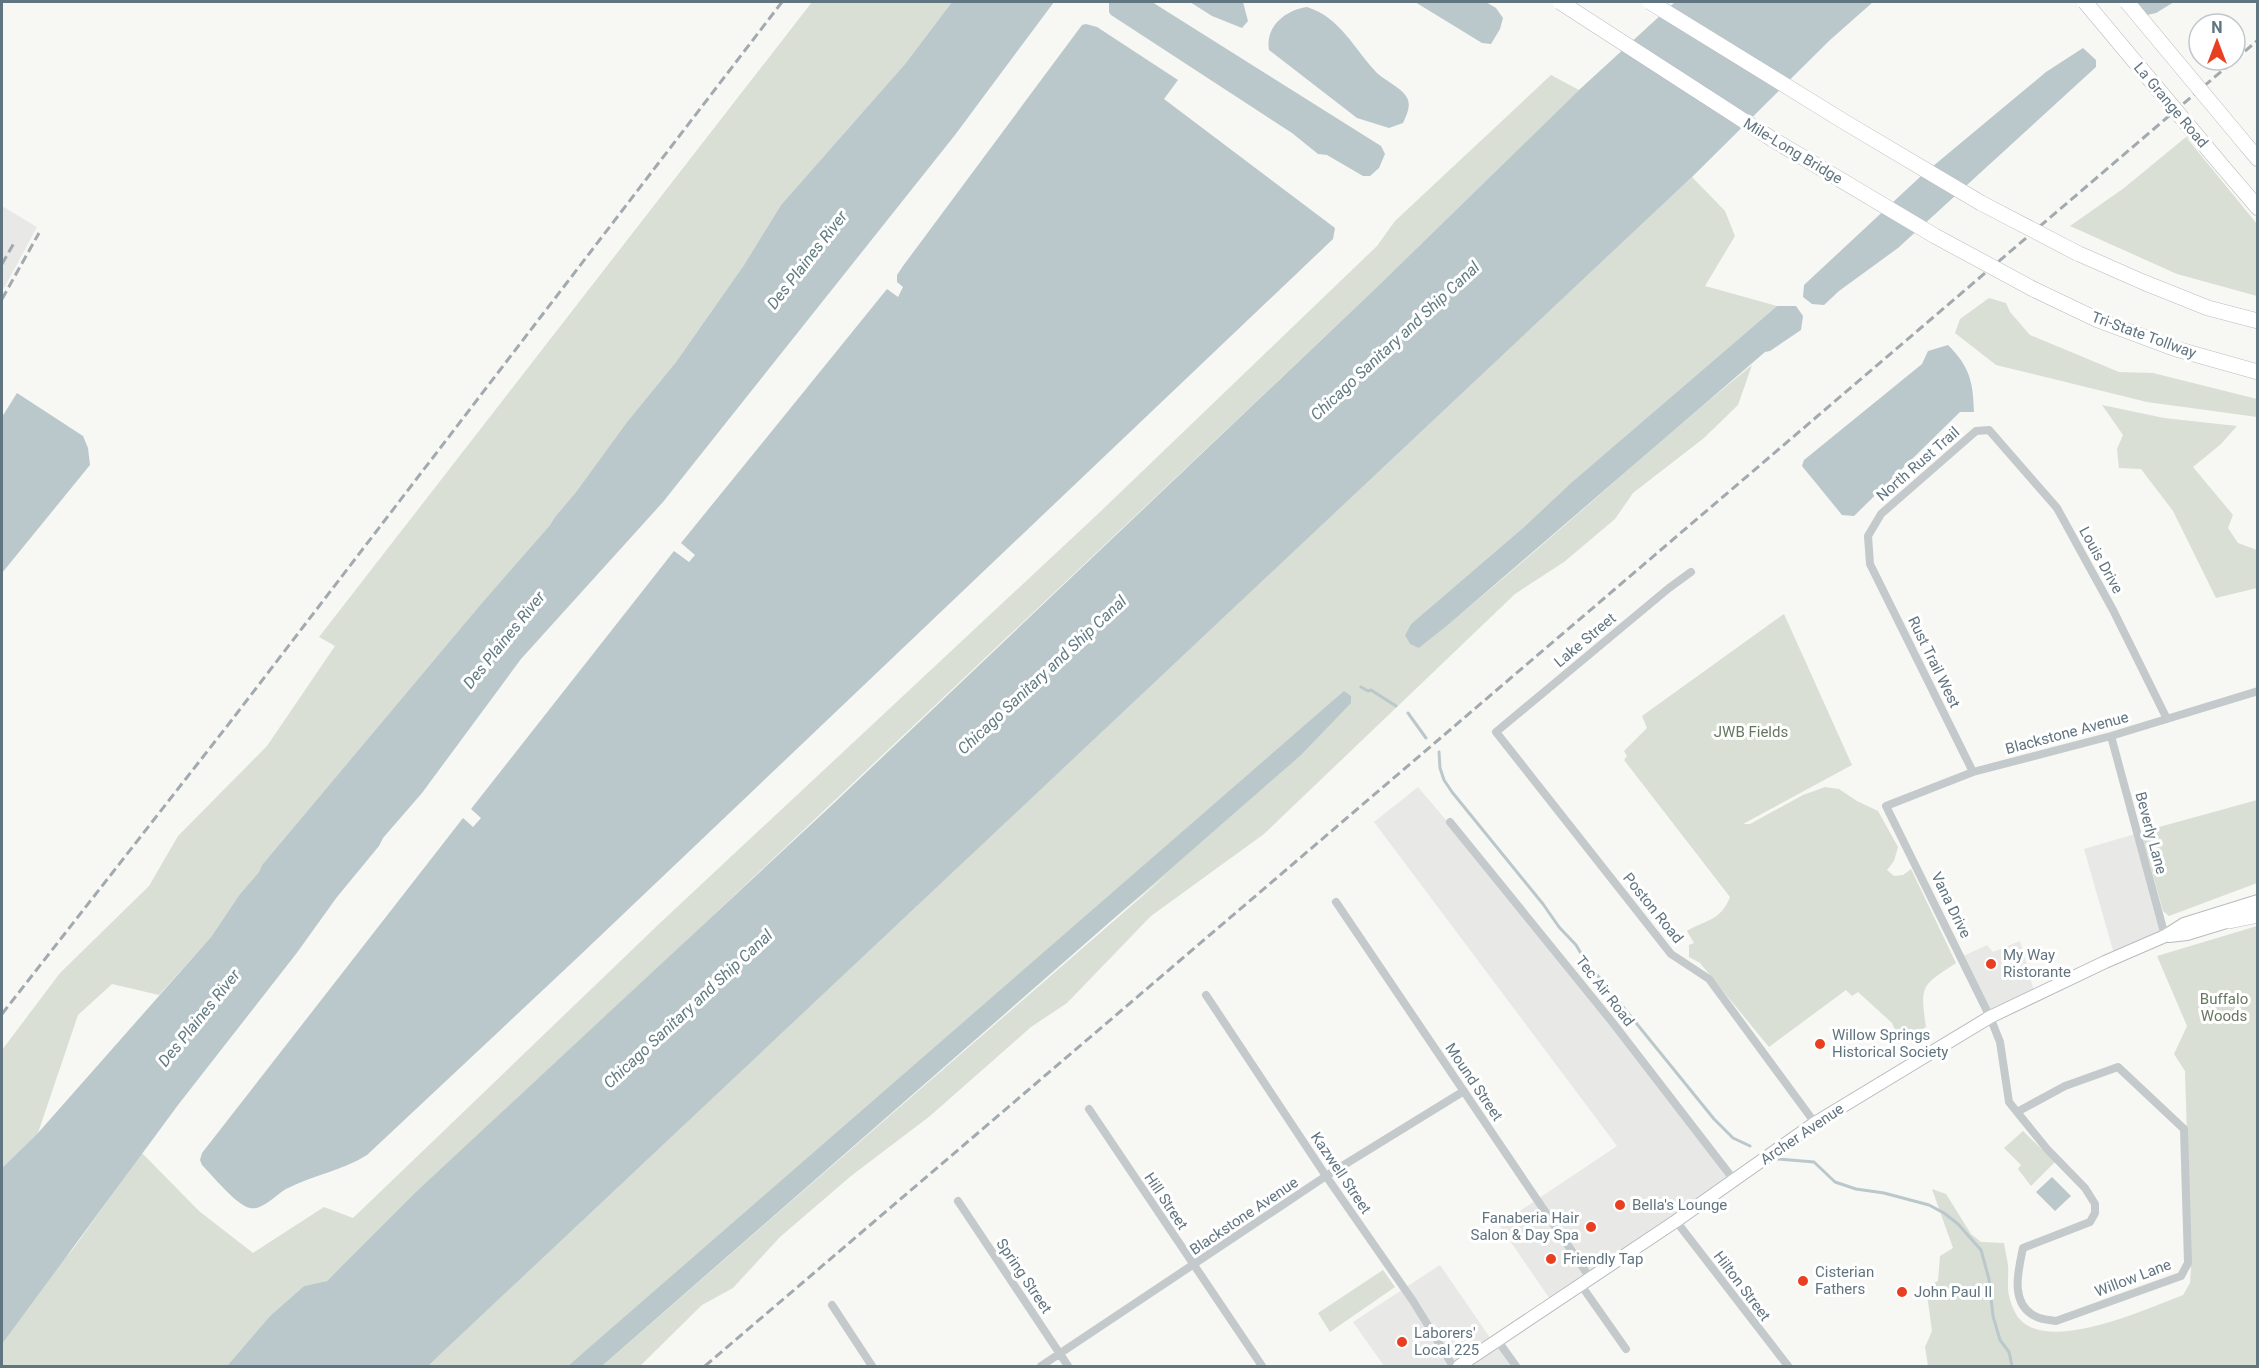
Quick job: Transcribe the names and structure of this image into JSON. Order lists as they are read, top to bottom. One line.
{"streets":{"highway":["La Grange Road","Mile-Long Bridge","Tri-State Tollway"],"main road":["Archer Avenue"],"street":["North Rust Trail","Louis Drive","Lake Street","Rust Trail West","Blackstone Avenue","Beverly Lane","Vana Drive","Poston Road","Tec Air Road","Mound Street","Kazwell Street","Hill Street","Spring Street","Willow Lane","Hilton Street"]},"crossings":[["Mile-Long Bridge","Tri-State Tollway"],["North Rust Trail","Louis Drive"],["North Rust Trail","Rust Trail West"],["Louis Drive","Blackstone Avenue"],["Lake Street","Poston Road"],["Rust Trail West","Blackstone Avenue"],["Blackstone Avenue","Beverly Lane"],["Blackstone Avenue","Vana Drive"],["Blackstone Avenue","Mound Street"],["Blackstone Avenue","Kazwell Street"],["Blackstone Avenue","Hill Street"],["Blackstone Avenue","Spring Street"],["Beverly Lane","Archer Avenue"],["Vana Drive","Archer Avenue"],["Vana Drive","Willow Lane"],["Poston Road","Archer Avenue"],["Tec Air Road","Archer Avenue"],["Mound Street","Archer Avenue"],["Archer Avenue","Willow Lane"],["Archer Avenue","Hilton Street"]],"water":["Des Plaines River","Chicago Sanitary and Ship Canal"],"parks":["JWB Fields","Buffalo Woods"],"places":["My Way Ristorante","Willow Springs Historical Society","Bella's Lounge","Fanaberia Hair Salon & Day Spa","Friendly Tap","Cisterian Fathers","John Paul II","Laborers' Local 225"],"north":"top"}
